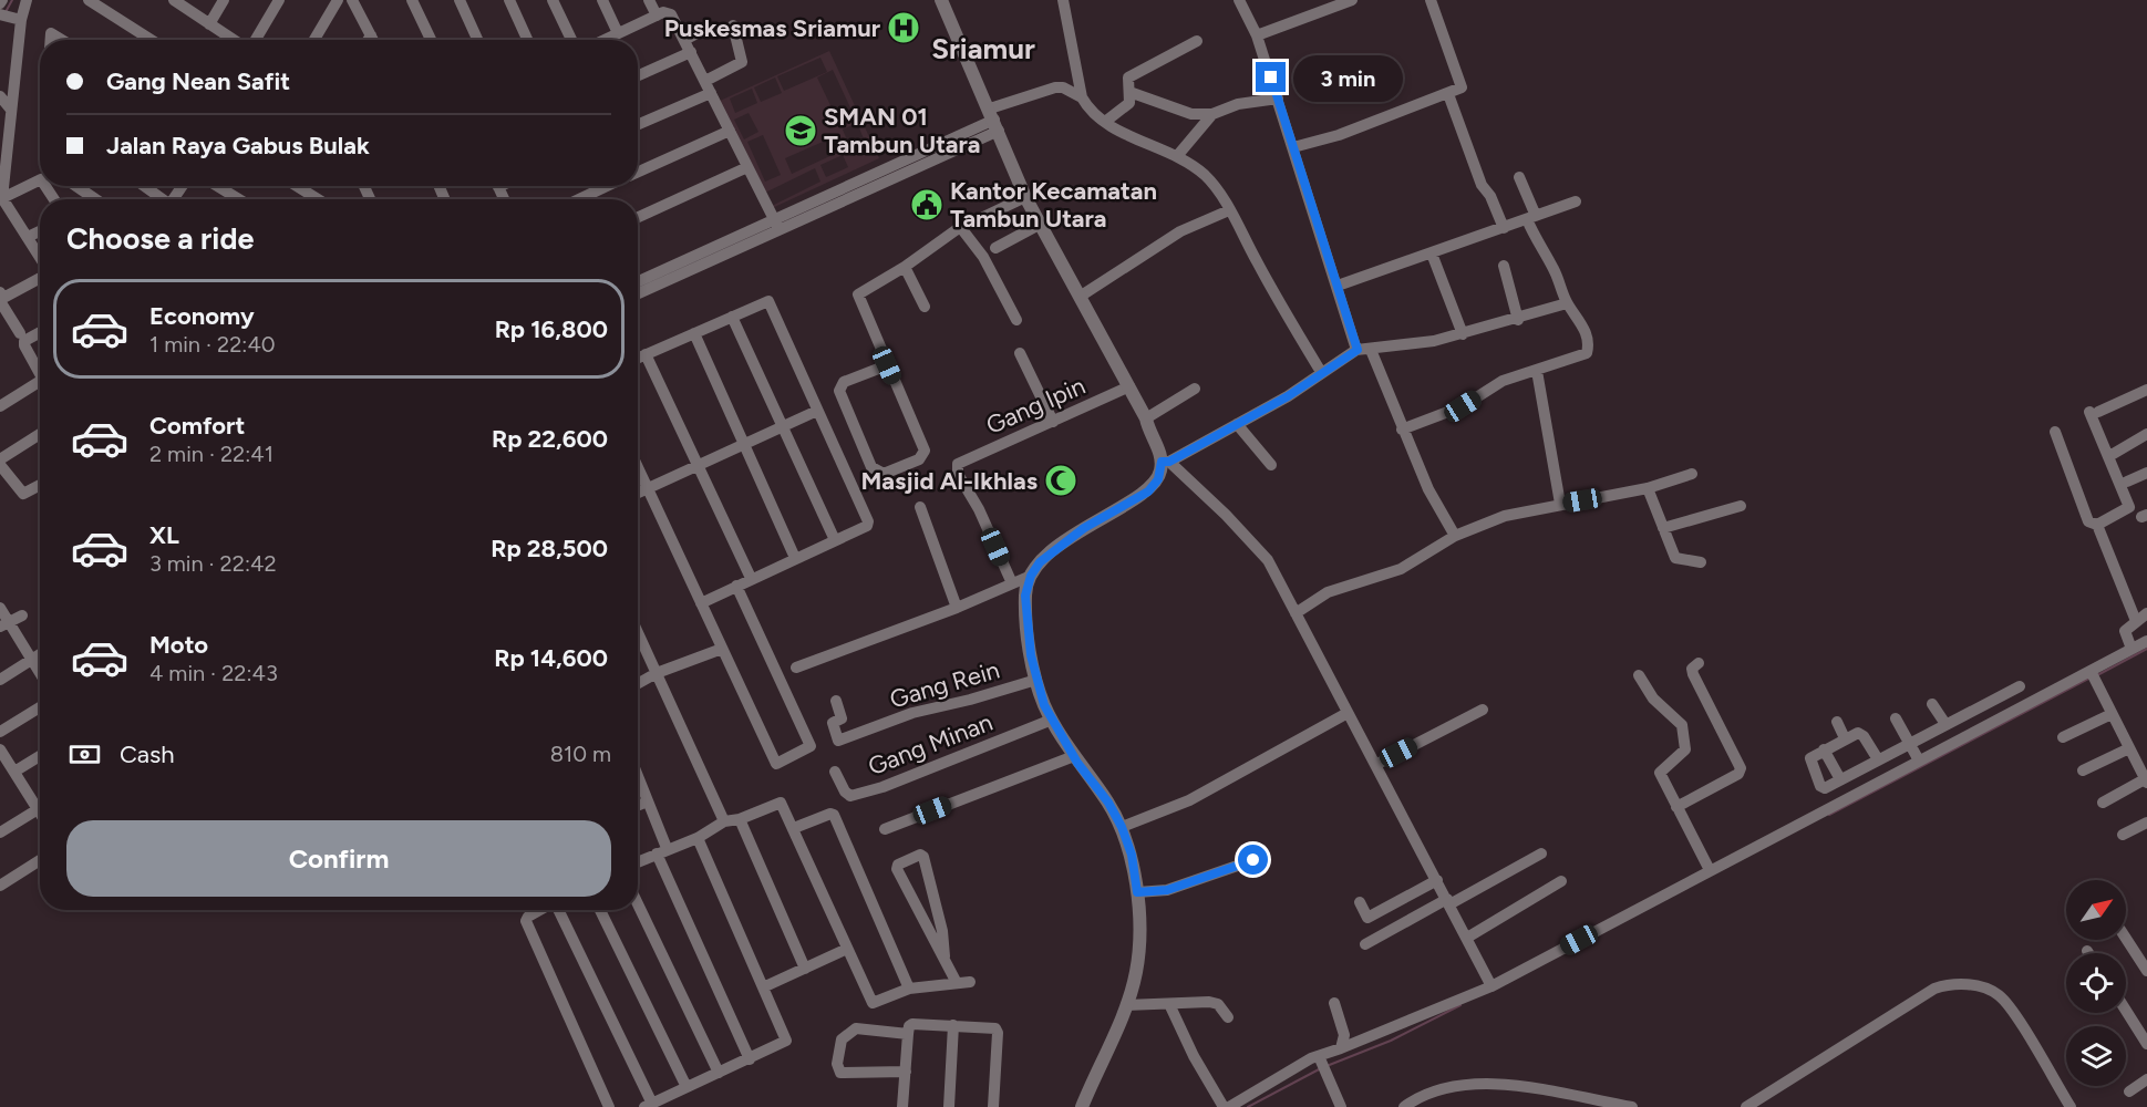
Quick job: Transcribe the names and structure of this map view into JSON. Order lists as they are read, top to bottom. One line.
{"streets":{"street":["Gang Ipin","Gang Rein","Gang Minan"]},"districts":["Sriamur"],"places":{"hospital":["Puskesmas Sriamur"],"school or university":["SMAN 01 Tambun Utara"],"public building":["Kantor Kecamatan Tambun Utara"],"mosque":["Masjid Al-Ikhlas"]},"north":"top right","page":{"banner":["Gang Nean Safit","Jalan Raya Gabus Bulak"],"bubble":"3 min","heading":"Choose a ride","list":[{"name":"Economy","note":"1 min · 22:40","value":"Rp 16,800"},{"name":"Comfort","note":"2 min · 22:41","value":"Rp 22,600"},{"name":"XL","note":"3 min · 22:42","value":"Rp 28,500"},{"name":"Moto","note":"4 min · 22:43","value":"Rp 14,600"}],"pay":["Cash","810 m"],"buttons":"Confirm"}}
